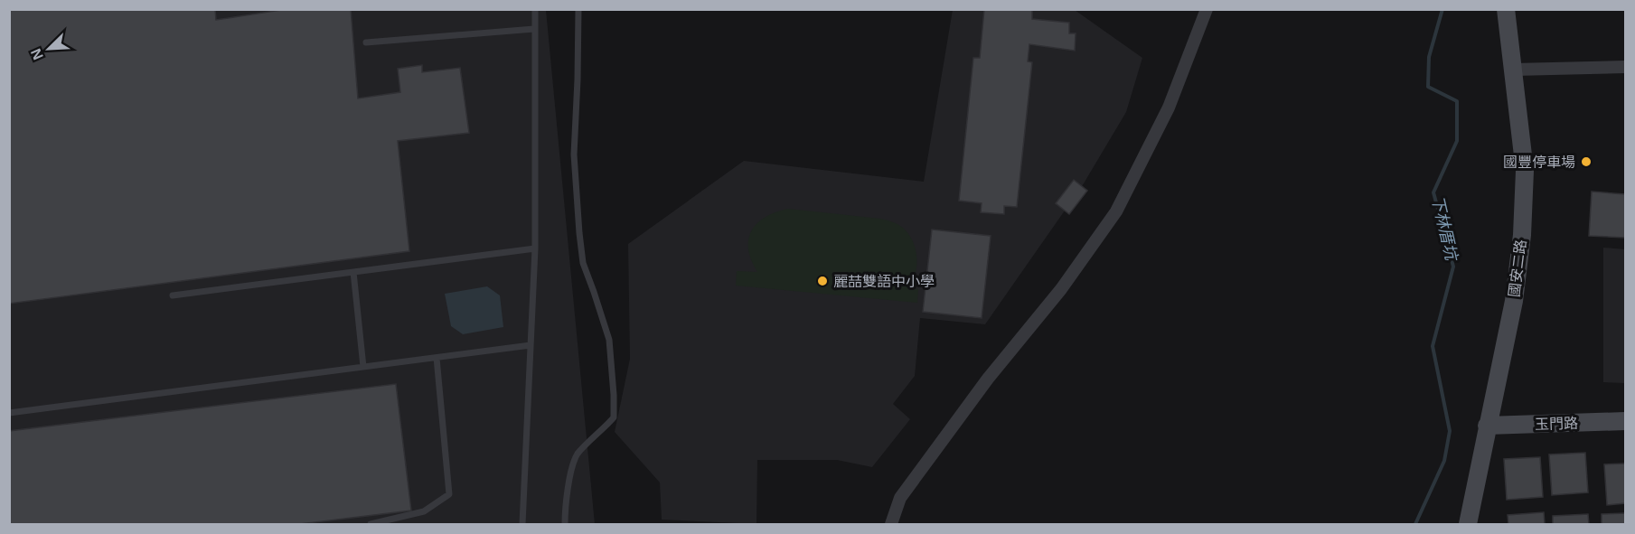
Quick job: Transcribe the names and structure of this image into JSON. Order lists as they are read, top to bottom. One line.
{"streets":{"street":["國安二路","玉門路"]},"crossings":[["國安二路","玉門路"]],"water":["下林厝坑"],"places":["國豐停車場","麗喆雙語中小學"],"north":"bottom left"}
